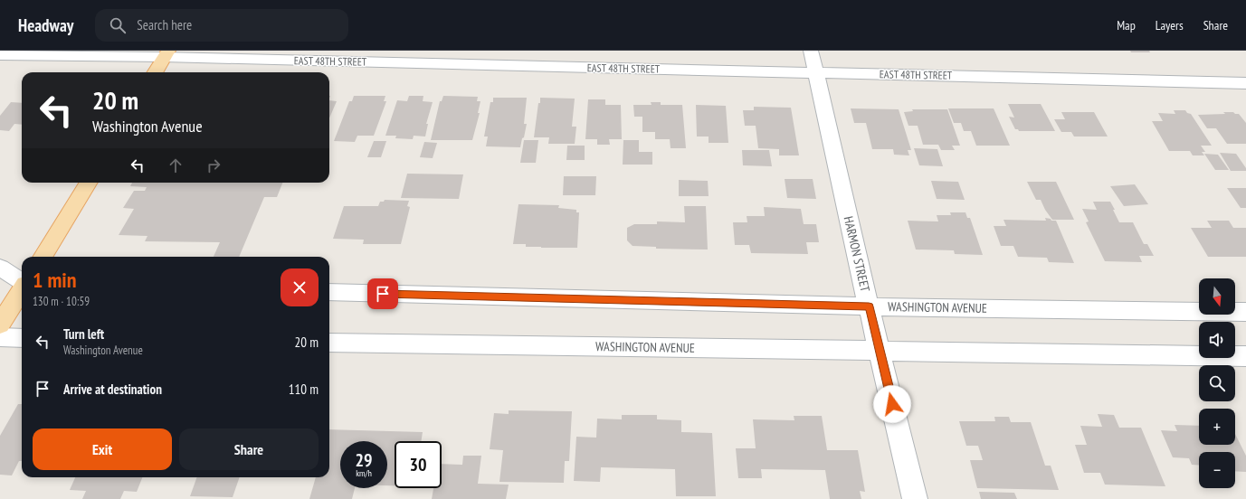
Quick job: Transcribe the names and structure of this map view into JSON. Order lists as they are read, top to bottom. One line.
{"streets":{"street":["EAST 48TH STREET","HARMON STREET","WASHINGTON AVENUE"]},"crossings":[["EAST 48TH STREET","HARMON STREET"],["HARMON STREET","WASHINGTON AVENUE"]],"north":"bottom","page":{"header":"Headway","search":"Search here","nav":["Map","Layers","Share"],"turn":["20 m","Washington Avenue"],"heading":["1 min","130 m · 10:59"],"map_buttons":["+","−"],"list":[{"name":"Turn left","note":"Washington Avenue","value":"20 m"},{"name":"Arrive at destination","value":"110 m"}],"buttons":["Exit","Share"],"speed":"29 km/h","limit":"30"}}
